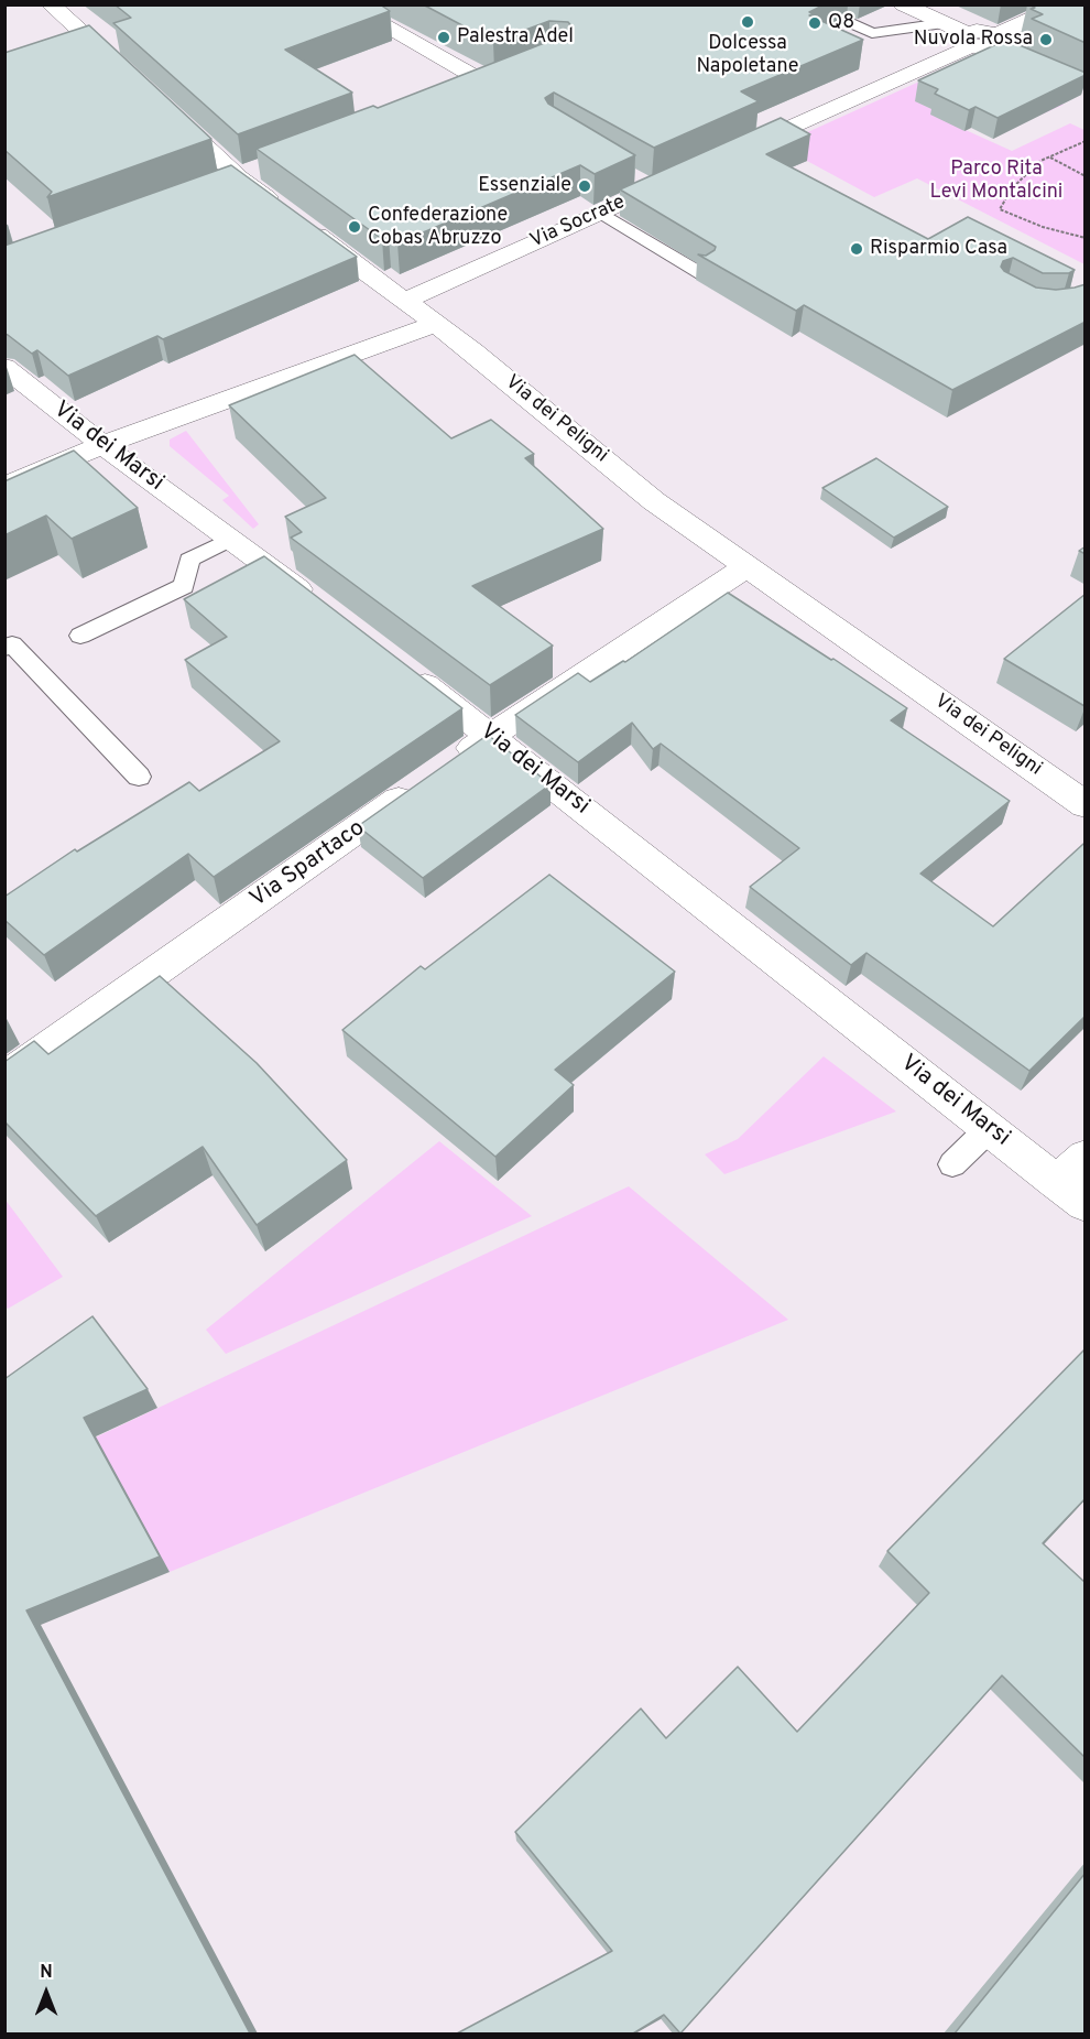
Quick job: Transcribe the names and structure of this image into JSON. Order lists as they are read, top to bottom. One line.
{"streets":{"street":["Via Socrate","Via dei Peligni","Via dei Marsi","Via Spartaco"]},"crossings":[["Via Socrate","Via dei Peligni"],["Via dei Peligni","Via Spartaco"],["Via dei Marsi","Via Spartaco"]],"parks":["Parco Rita Levi Montalcini"],"places":["Dolcessa Napoletane","Q8","Palestra Adel","Nuvola Rossa","Essenziale","Confederazione Cobas Abruzzo","Risparmio Casa"],"north":"top"}
